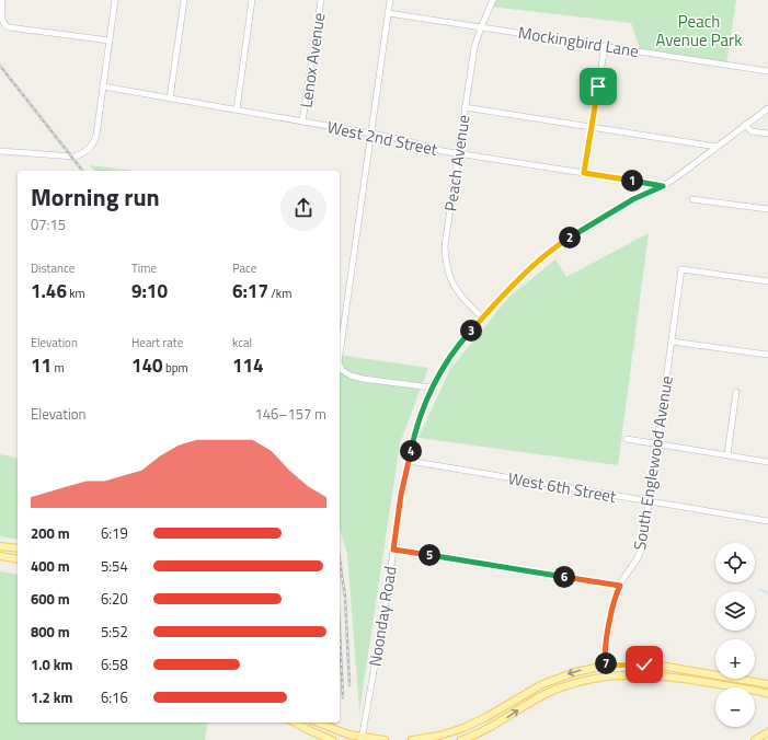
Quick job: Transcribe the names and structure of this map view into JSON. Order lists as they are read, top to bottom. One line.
{"streets":{"street":["Mockingbird Lane","Lenox Avenue","West 2nd Street","Peach Avenue","South Englewood Avenue","West 6th Street","Noonday Road"]},"crossings":[["Mockingbird Lane","Peach Avenue"],["Lenox Avenue","West 2nd Street"],["West 2nd Street","Peach Avenue"],["West 2nd Street","Noonday Road"],["Peach Avenue","Noonday Road"],["South Englewood Avenue","West 6th Street"],["West 6th Street","Noonday Road"]],"parks":["Peach Avenue Park"],"page":{"pins":["1","2","3","4","5","6","7"],"heading":["Morning run","07:15"],"stats":[["Distance","1.46 km"],["Time","9:10"],["Pace","6:17 /km"],["Elevation","11 m"],["Heart rate","140 bpm"],["kcal","114"]],"chart":["Elevation","146–157 m"],"list":[{"name":"200 m","note":"6:19"},{"name":"400 m","note":"5:54"},{"name":"600 m","note":"6:20"},{"name":"800 m","note":"5:52"},{"name":"1.0 km","note":"6:58"},{"name":"1.2 km","note":"6:16"}],"map_buttons":["+","−"]}}
